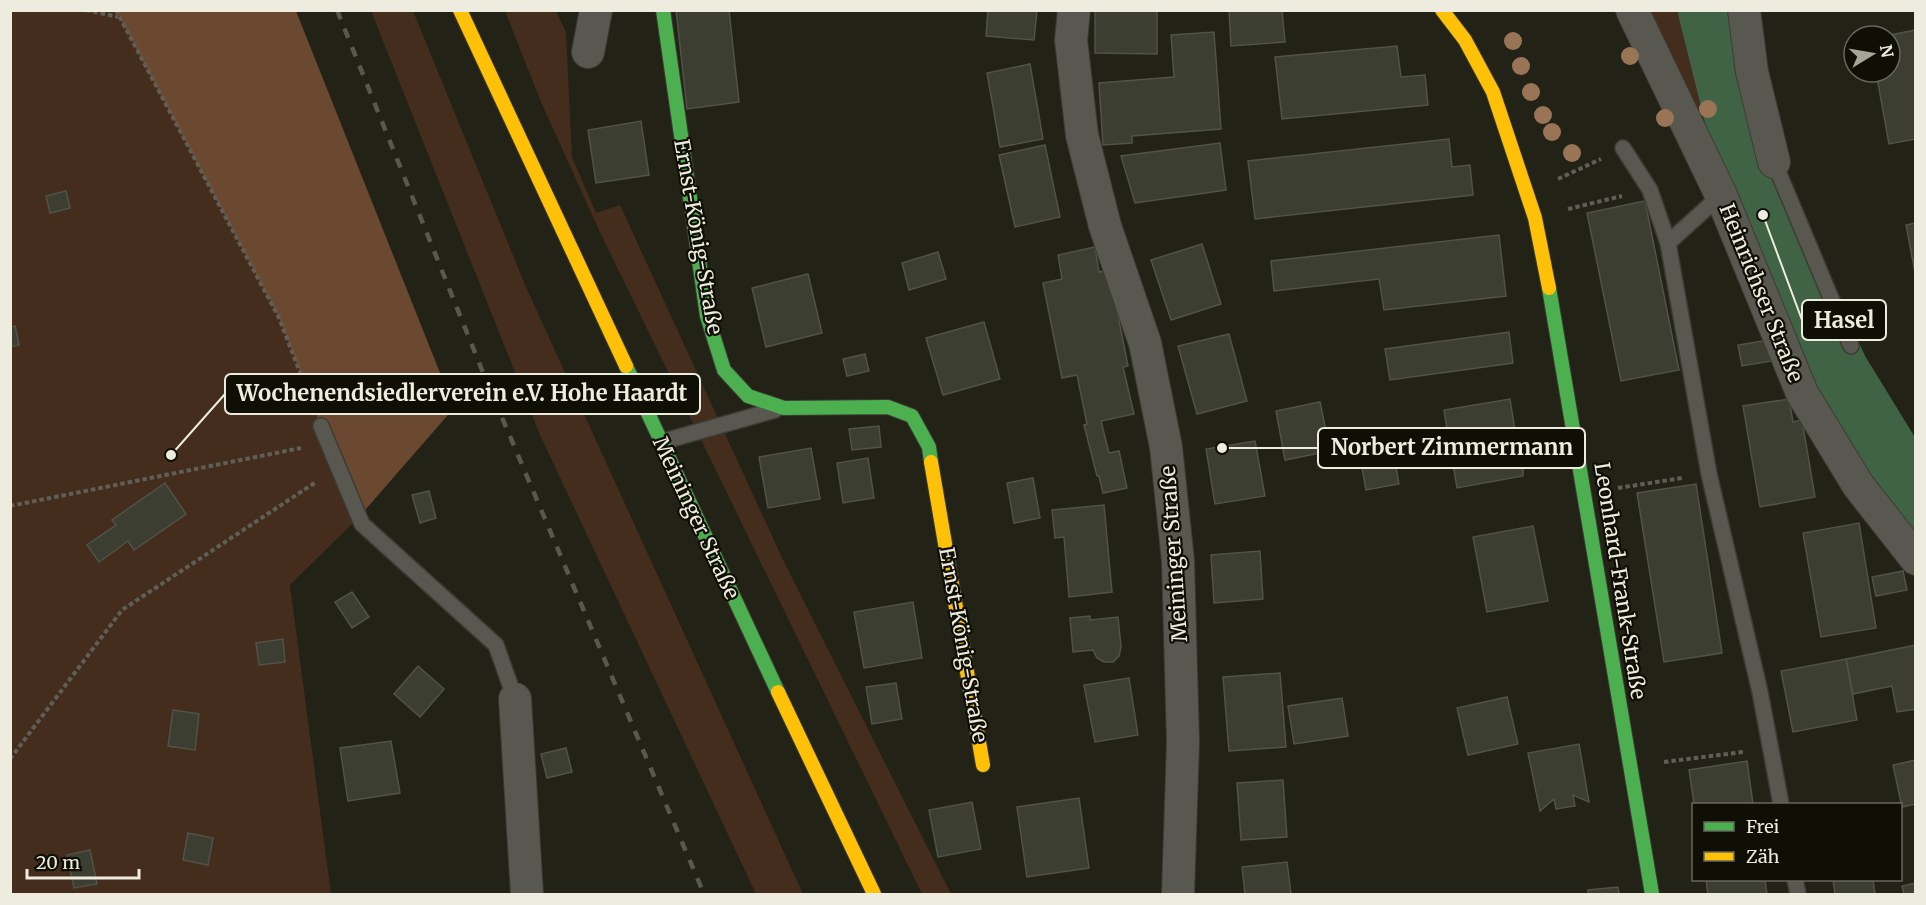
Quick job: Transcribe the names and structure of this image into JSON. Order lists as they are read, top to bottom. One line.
{"streets":{"street":["Ernst-König-Straße","Heinrichser Straße","Meininger Straße","Leonhard-Frank-Straße"]},"places":["Hasel","Norbert Zimmermann","Wochenendsiedlerverein e.V. Hohe Haardt"],"legend":["Frei","Zäh"],"scale_bar":"20 m","north":"right"}
